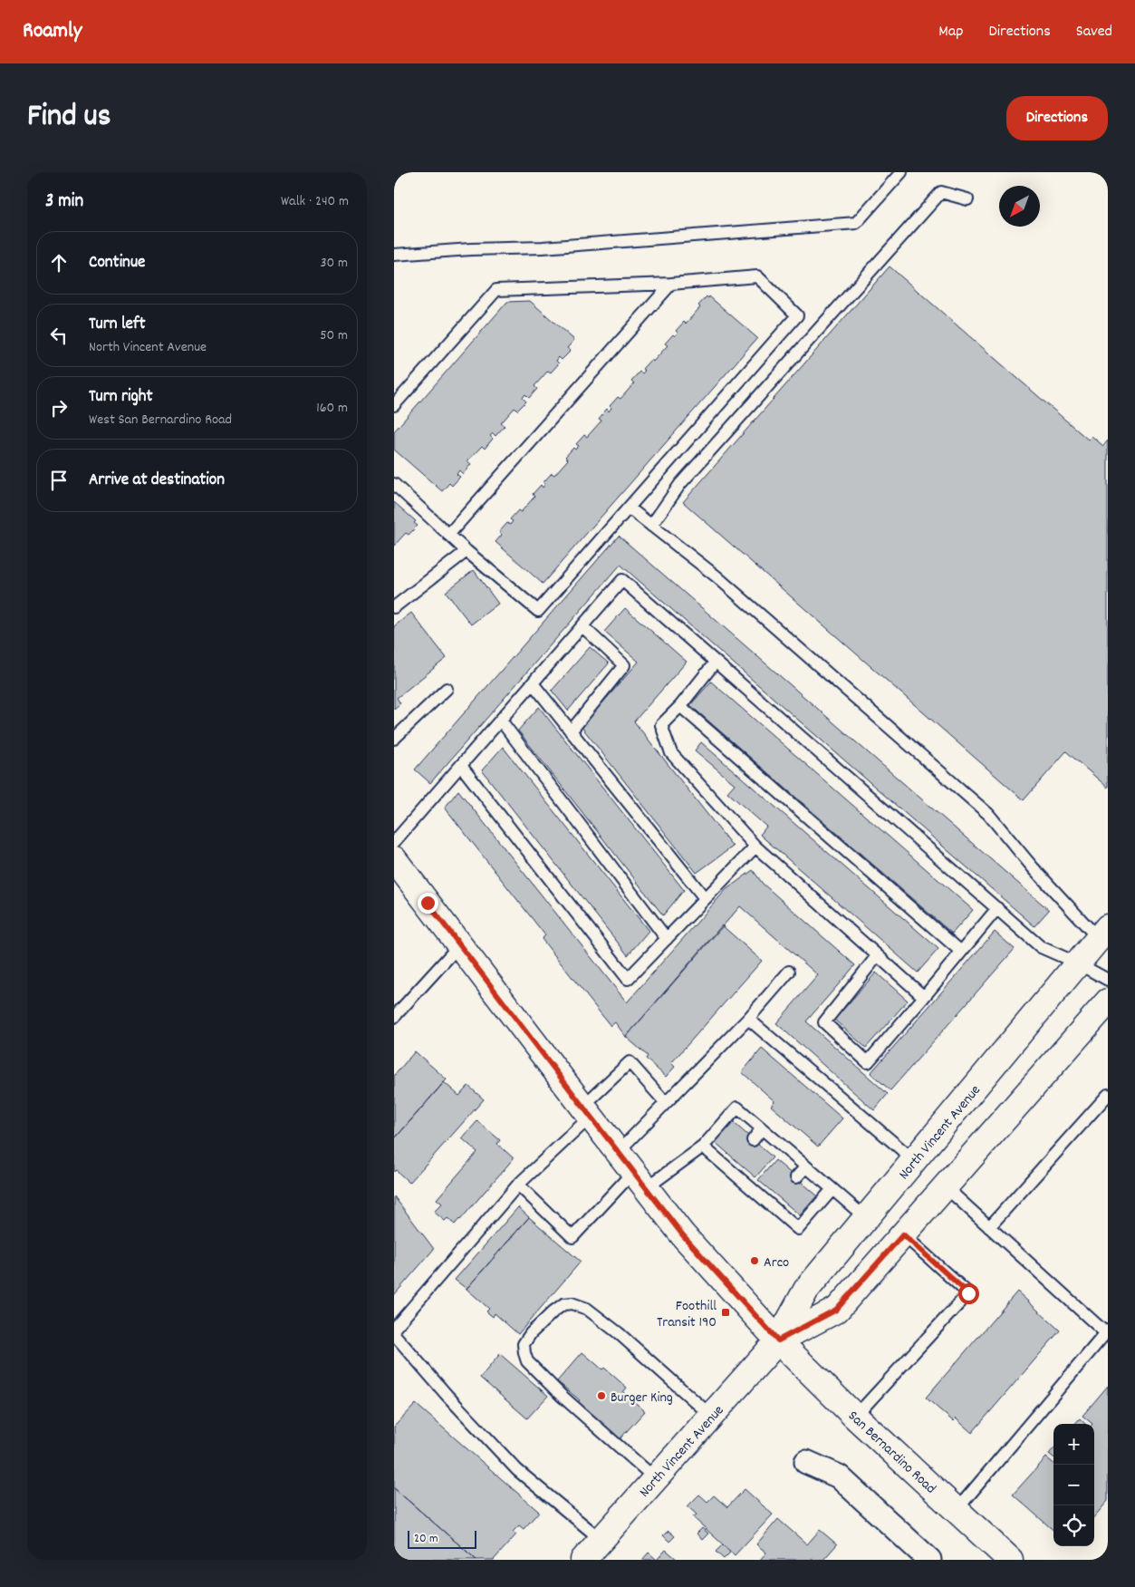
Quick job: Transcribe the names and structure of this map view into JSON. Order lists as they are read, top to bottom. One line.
{"streets":{"street":["North Vincent Avenue","San Bernardino Road"]},"crossings":[["North Vincent Avenue","San Bernardino Road"]],"places":{"other":["Arco","Burger King"],"transit":["Foothill Transit 190"]},"scale_bar":"20 m","north":"bottom left","page":{"header":"Roamly","nav":["Map","Directions","Saved"],"title":"Find us","buttons":"Directions","heading":["3 min","Walk · 240 m"],"list":[["Continue","30 m"],["Turn left","North Vincent Avenue","50 m"],["Turn right","West San Bernardino Road","160 m"],"Arrive at destination"],"map_buttons":["+","−"],"scale":"20 m"}}
